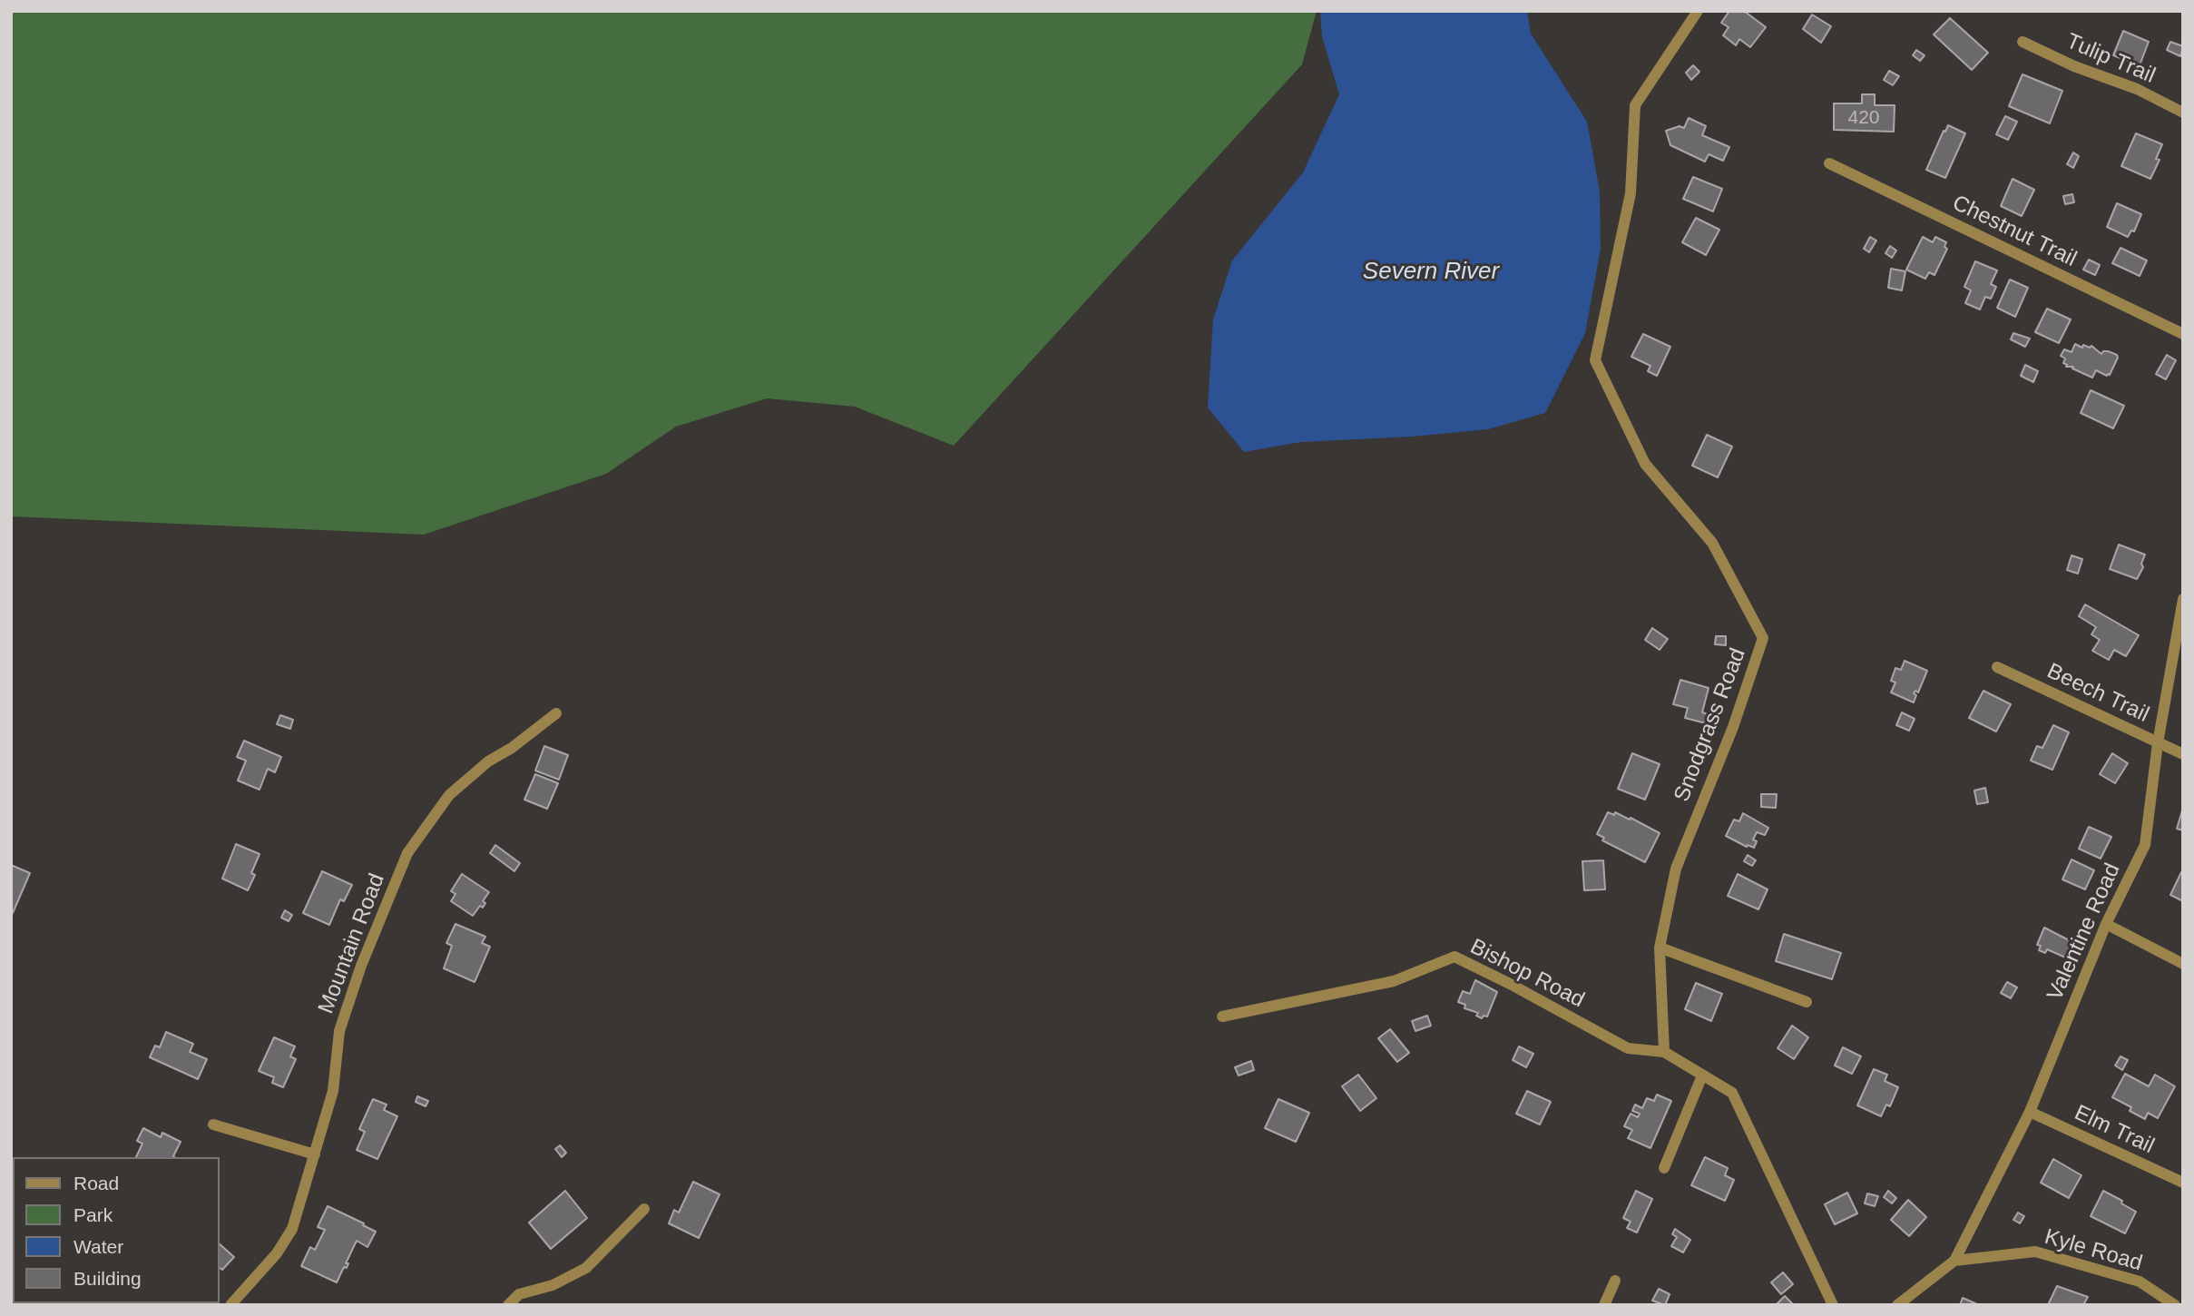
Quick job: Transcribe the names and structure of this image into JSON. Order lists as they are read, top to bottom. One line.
{"streets":{"street":["Tulip Trail","Chestnut Trail","Beech Trail","Snodgrass Road","Valentine Road","Mountain Road","Bishop Road","Elm Trail","Kyle Road"]},"crossings":[["Beech Trail","Valentine Road"],["Snodgrass Road","Bishop Road"],["Valentine Road","Elm Trail"],["Valentine Road","Kyle Road"]],"water":["Severn River"],"house_numbers":["420"],"legend":["Road","Park","Water","Building"]}
